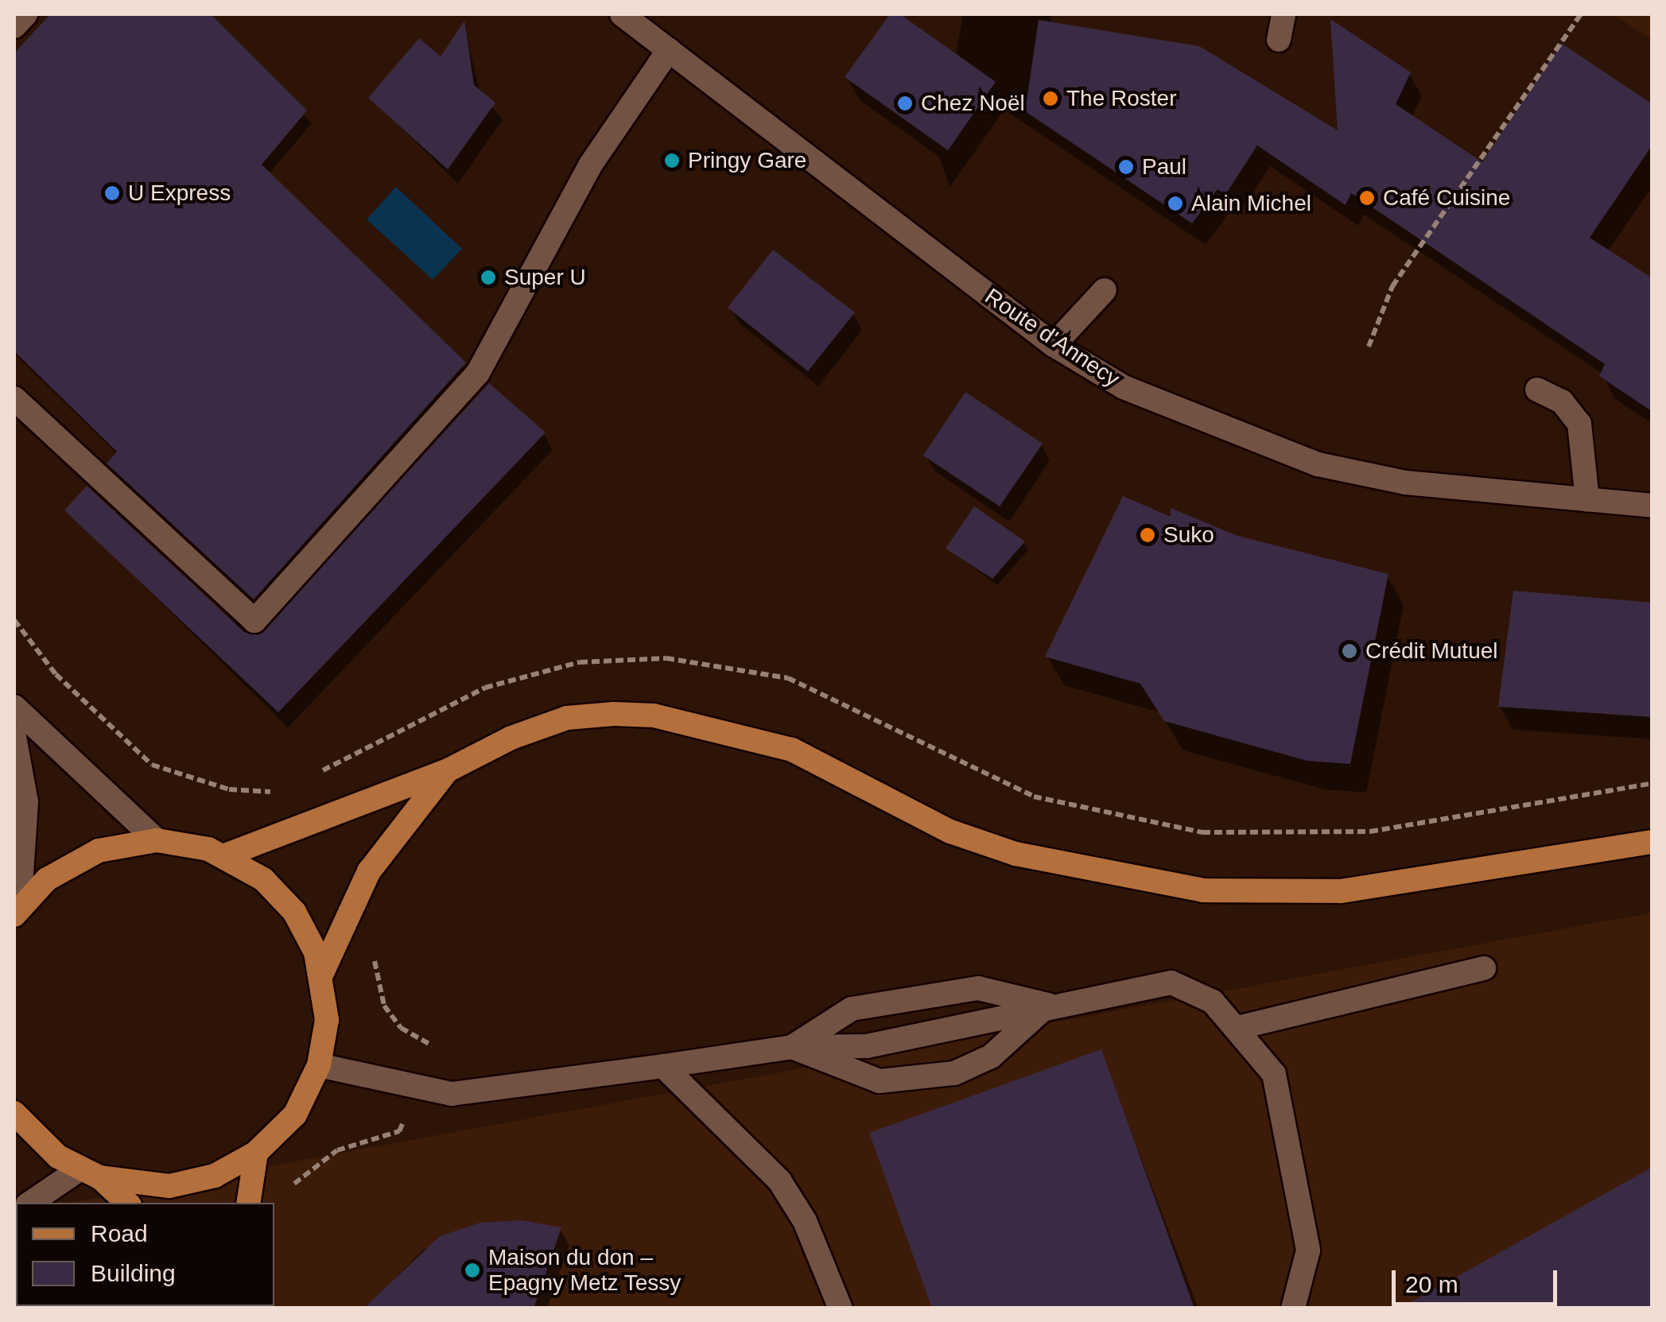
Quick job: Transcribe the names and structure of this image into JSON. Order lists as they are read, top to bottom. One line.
{"streets":{"street":["Route d'Annecy"]},"places":["The Roster","Chez Noël","Pringy Gare","Paul","U Express","Café Cuisine","Alain Michel","Super U","Suko","Crédit Mutuel","Maison du don – Epagny Metz Tessy"],"legend":["Road","Building"],"scale_bar":"20 m"}
